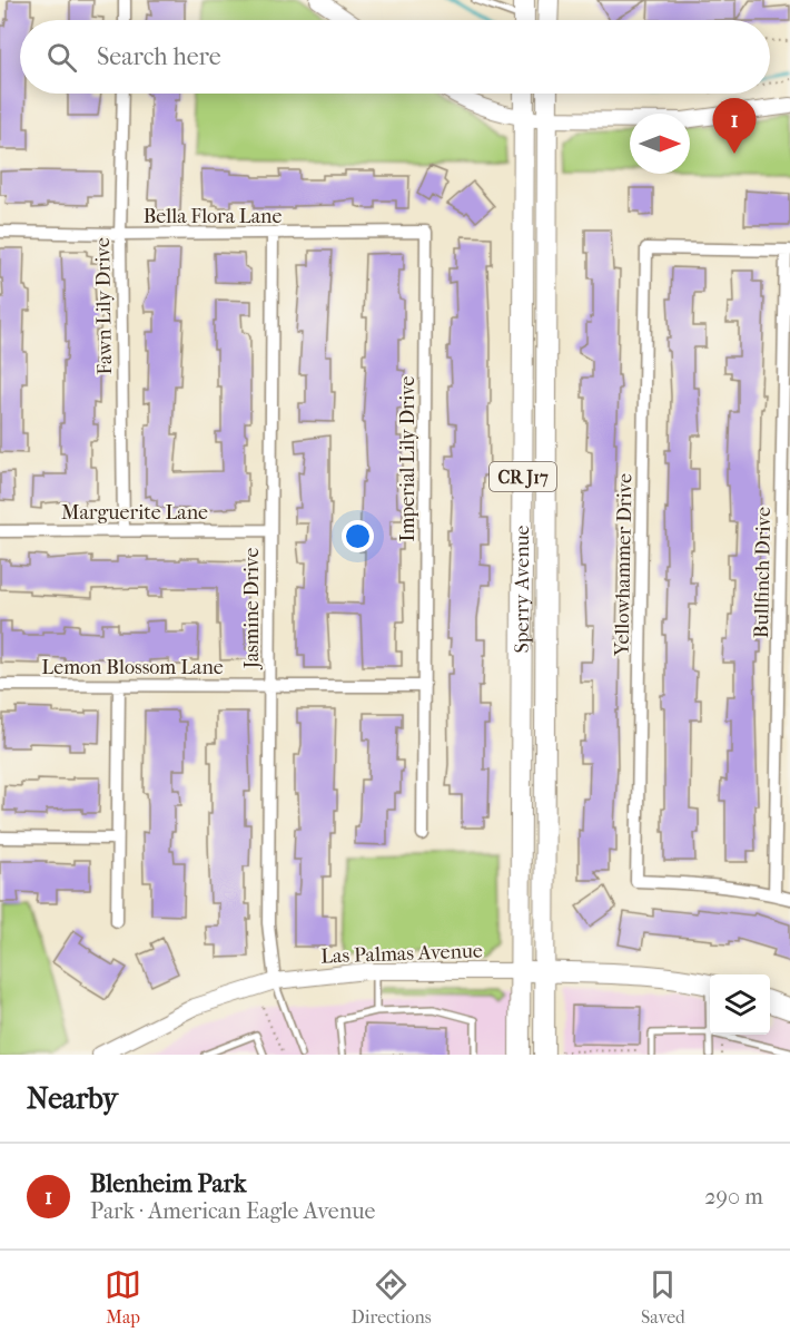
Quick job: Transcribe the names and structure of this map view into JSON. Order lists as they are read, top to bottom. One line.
{"streets":{"main road":["CR J17","Sperry Avenue"],"street":["Bella Flora Lane","Fawn Lily Drive","Imperial Lily Drive","Marguerite Lane","Yellowhammer Drive","Bullfinch Drive","Jasmine Drive","Lemon Blossom Lane","Las Palmas Avenue"]},"crossings":[["Bella Flora Lane","Fawn Lily Drive"],["Bella Flora Lane","Imperial Lily Drive"],["Bella Flora Lane","Jasmine Drive"],["Fawn Lily Drive","Marguerite Lane"],["Imperial Lily Drive","Lemon Blossom Lane"],["Marguerite Lane","Jasmine Drive"],["Yellowhammer Drive","Bullfinch Drive"],["Sperry Avenue","Las Palmas Avenue"],["Jasmine Drive","Lemon Blossom Lane"],["Jasmine Drive","Las Palmas Avenue"]],"north":"right","page":{"search":"Search here","pins":"1","heading":"Nearby","list":[{"mark":"1","name":"Blenheim Park","note":"Park · American Eagle Avenue","value":"290 m"}],"nav":["Map","Directions","Saved"]}}
